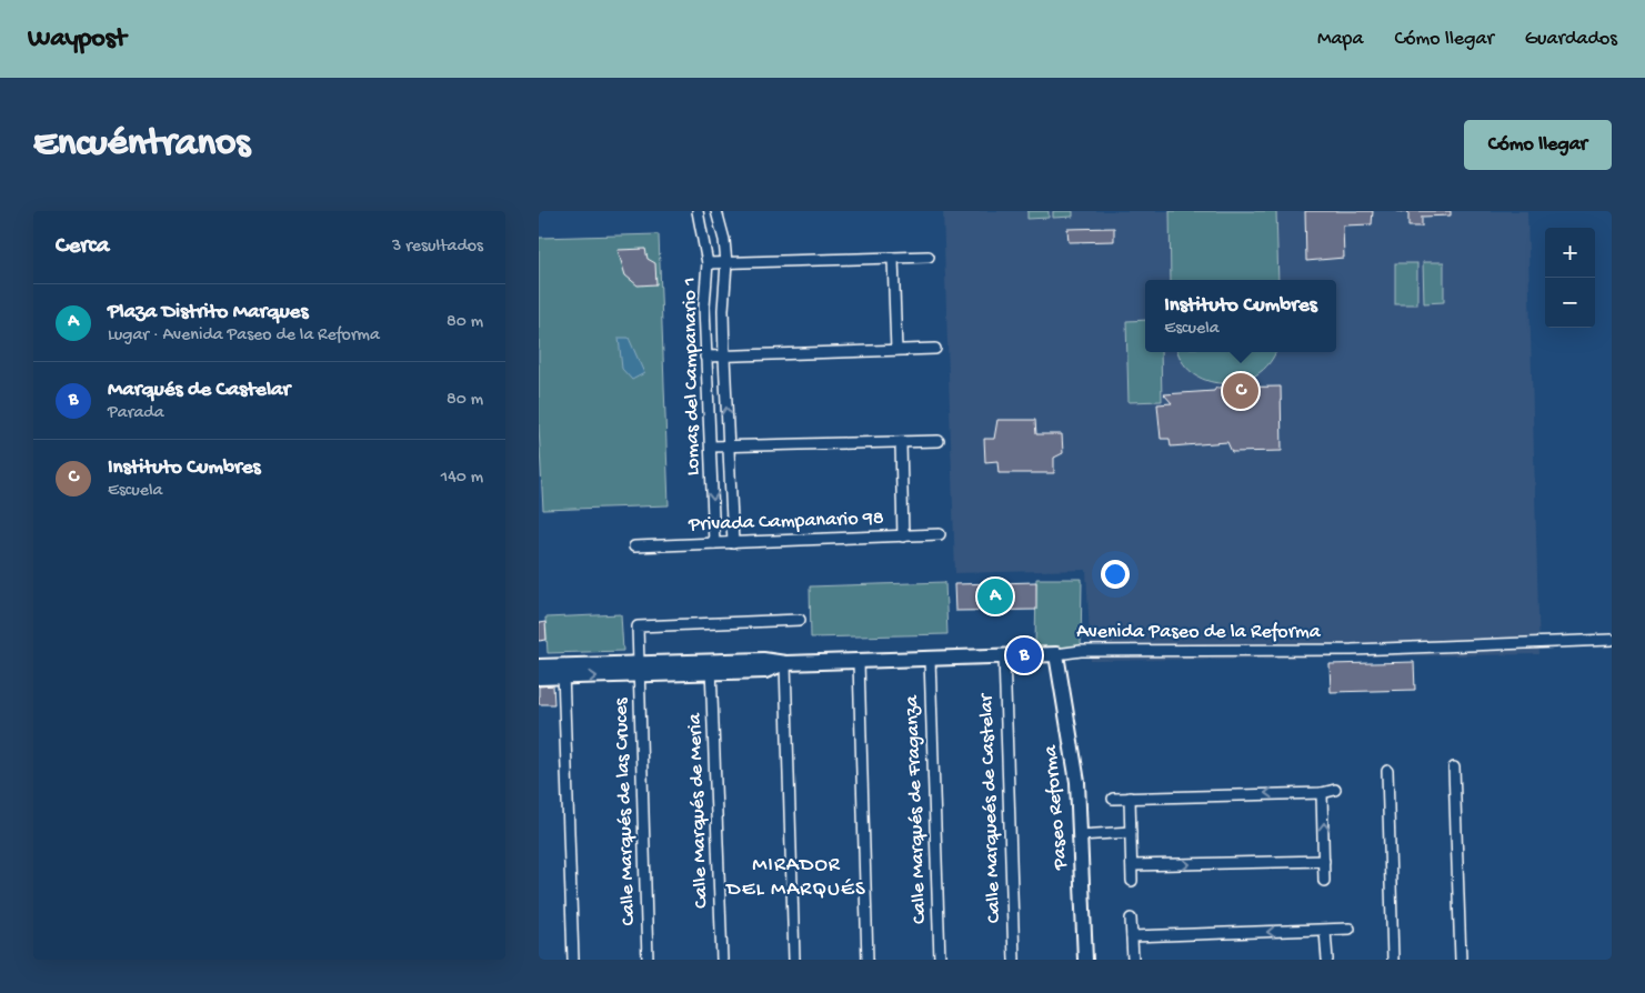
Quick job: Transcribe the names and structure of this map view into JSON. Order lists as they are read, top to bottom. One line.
{"streets":{"street":["Lomas del Campanario 1","Privada Campanario 98","Avenida Paseo de la Reforma","Paseo Reforma","Calle Marqueés de Castelar","Calle Marqués de Fraganza","Calle Marqués de Meria","Calle Marqués de las Cruces"]},"crossings":[["Lomas del Campanario 1","Privada Campanario 98"],["Avenida Paseo de la Reforma","Paseo Reforma"],["Avenida Paseo de la Reforma","Calle Marqueés de Castelar"],["Avenida Paseo de la Reforma","Calle Marqués de Fraganza"],["Avenida Paseo de la Reforma","Calle Marqués de Meria"],["Avenida Paseo de la Reforma","Calle Marqués de las Cruces"]],"districts":["MIRADOR DEL MARQUÉS"],"page":{"header":"Waypost","nav":["Mapa","Cómo llegar","Guardados"],"buttons":"Cómo llegar","title":"Encuéntranos","heading":["Cerca","3 resultados"],"map_buttons":["+","−"],"popup":["Instituto Cumbres","Escuela"],"list":[{"mark":"A","name":"Plaza Distrito Marques","note":"Lugar · Avenida Paseo de la Reforma","value":"80 m"},{"mark":"B","name":"Marqués de Castelar","note":"Parada","value":"80 m"},{"mark":"C","name":"Instituto Cumbres","note":"Escuela","value":"140 m"}],"pins":["C","A","B"]}}
